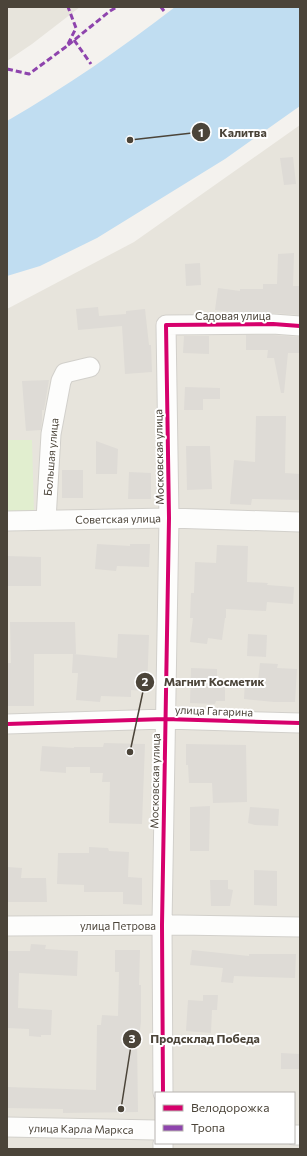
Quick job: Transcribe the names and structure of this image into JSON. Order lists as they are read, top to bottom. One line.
{"streets":{"street":["Садовая улица","Большая улица","Московская улица","Советская улица","улица Гагарина","улица Петрова","улица Карла Маркса"]},"crossings":[["Садовая улица","Московская улица"],["Большая улица","Советская улица"],["Московская улица","Советская улица"],["Московская улица","улица Гагарина"],["Московская улица","улица Петрова"]],"places":["Калитва","Магнит Косметик","Продсклад Победа"],"legend":["Велодорожка","Тропа"]}
